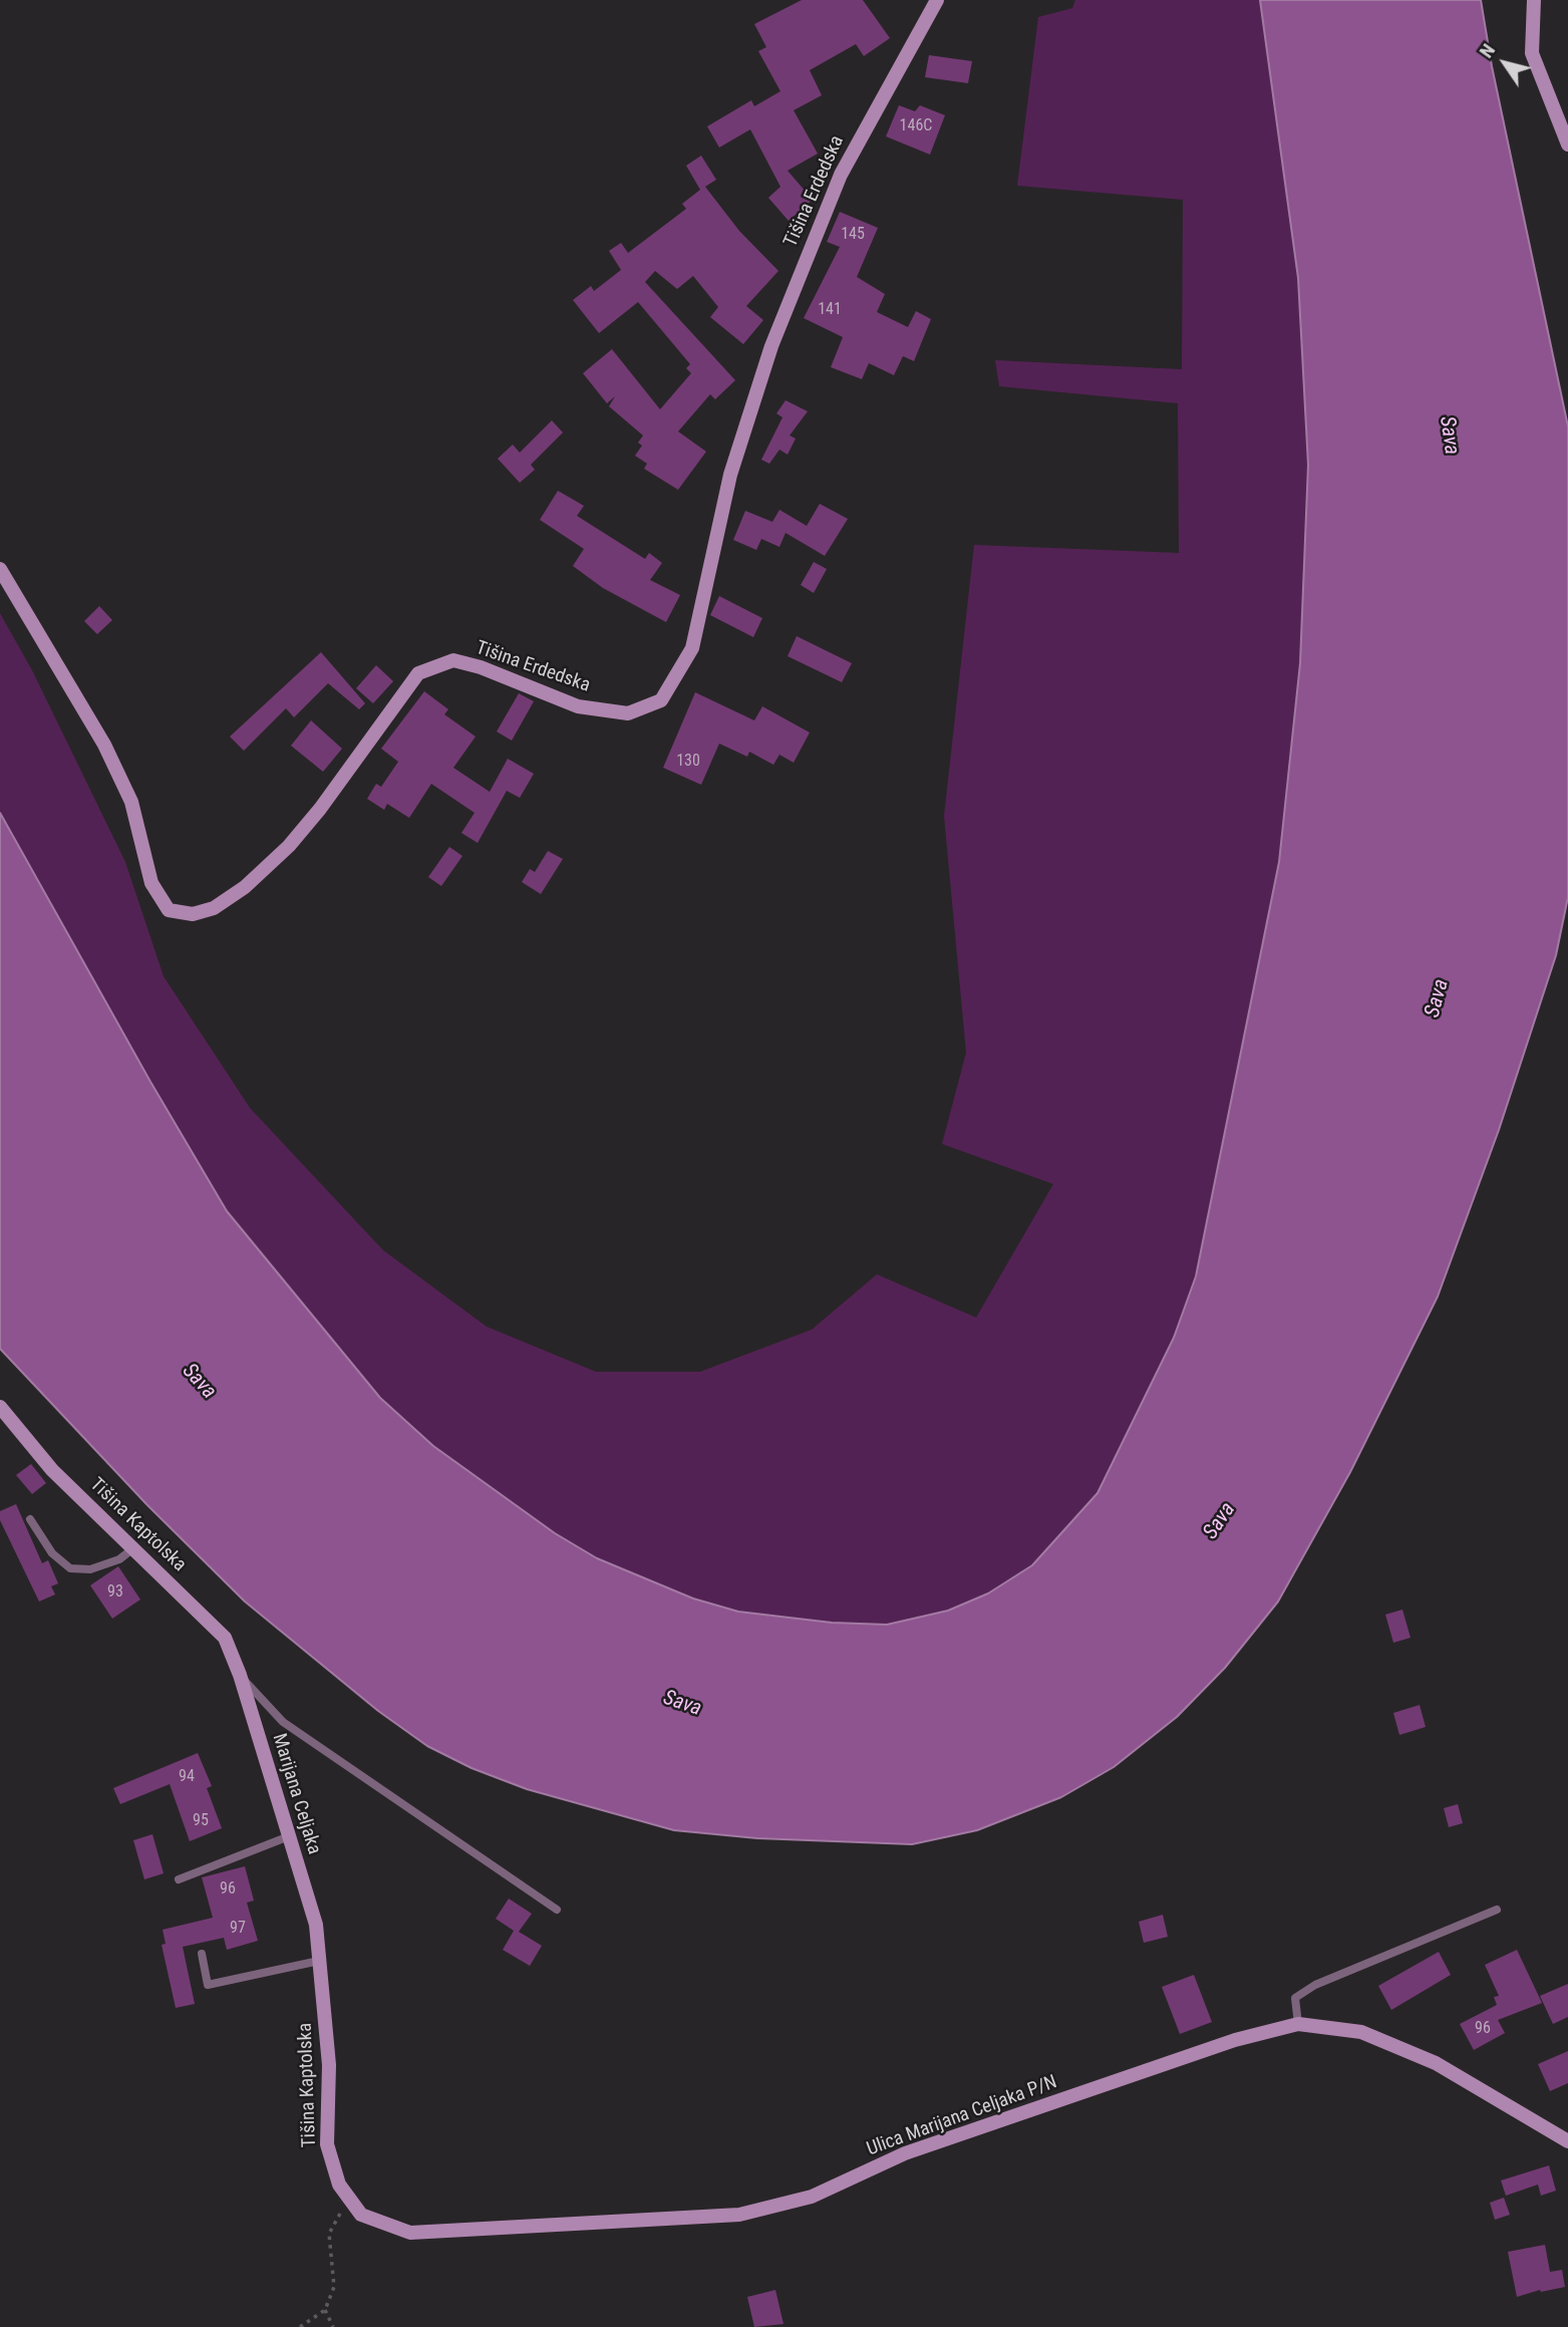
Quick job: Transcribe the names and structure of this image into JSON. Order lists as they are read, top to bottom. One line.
{"streets":{"main road":["Tišina Erdedska","Tišina Kaptolska","Marijana Celjaka","Ulica Marijana Celjaka P/N"]},"crossings":[["Tišina Kaptolska","Marijana Celjaka"],["Tišina Kaptolska","Ulica Marijana Celjaka P/N"]],"water":["Sava"],"house_numbers":["146C","145","141","130","93","94","95","96","97","96"],"north":"top left"}
